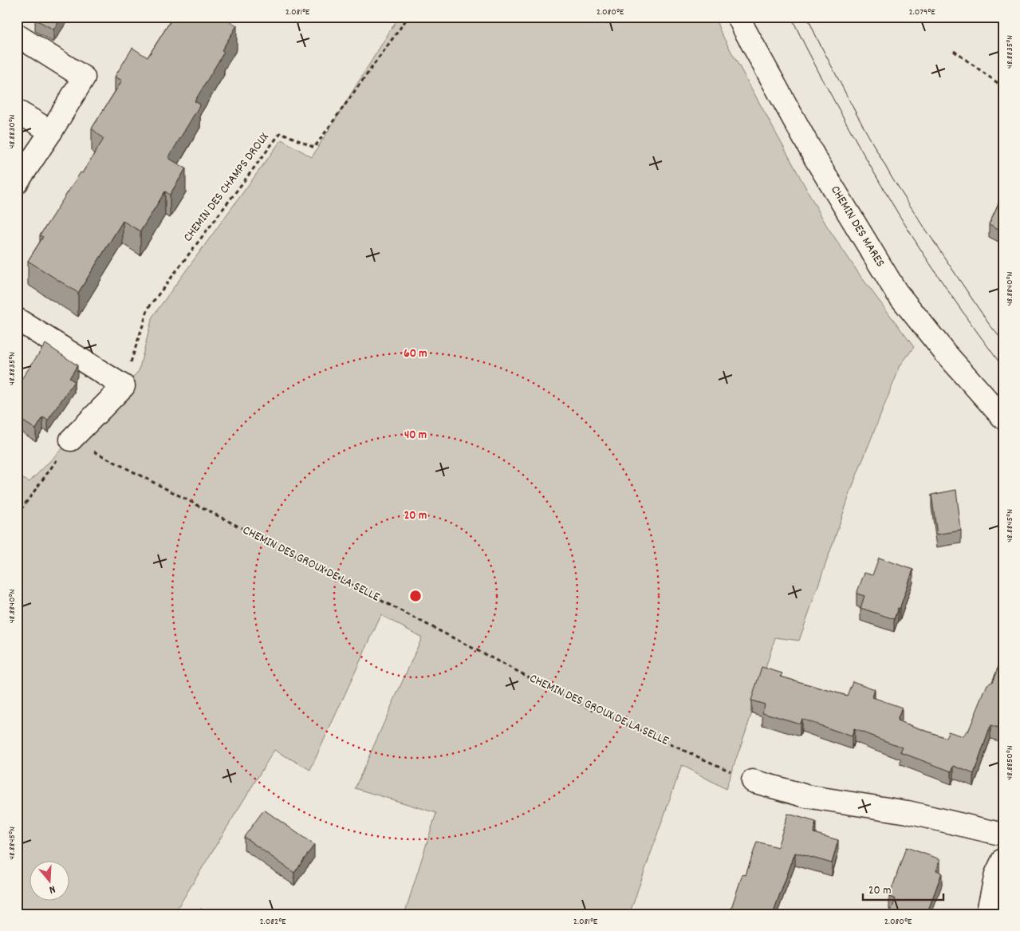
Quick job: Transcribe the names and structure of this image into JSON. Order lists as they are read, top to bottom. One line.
{"streets":{"street":["CHEMIN DES MARES"],"path":["CHEMIN DES CHAMPS DROUX","CHEMIN DES GROUX DE LA SELLE"]},"scale_bar":"20 m","north":"bottom","coordinates":["2.081°E","2.080°E","2.079°E","48.8835°N","48.8830°N","48.8840°N","48.8845°N","48.8850°N","2.082°E"],"rings":["60 m","40 m","20 m"]}
